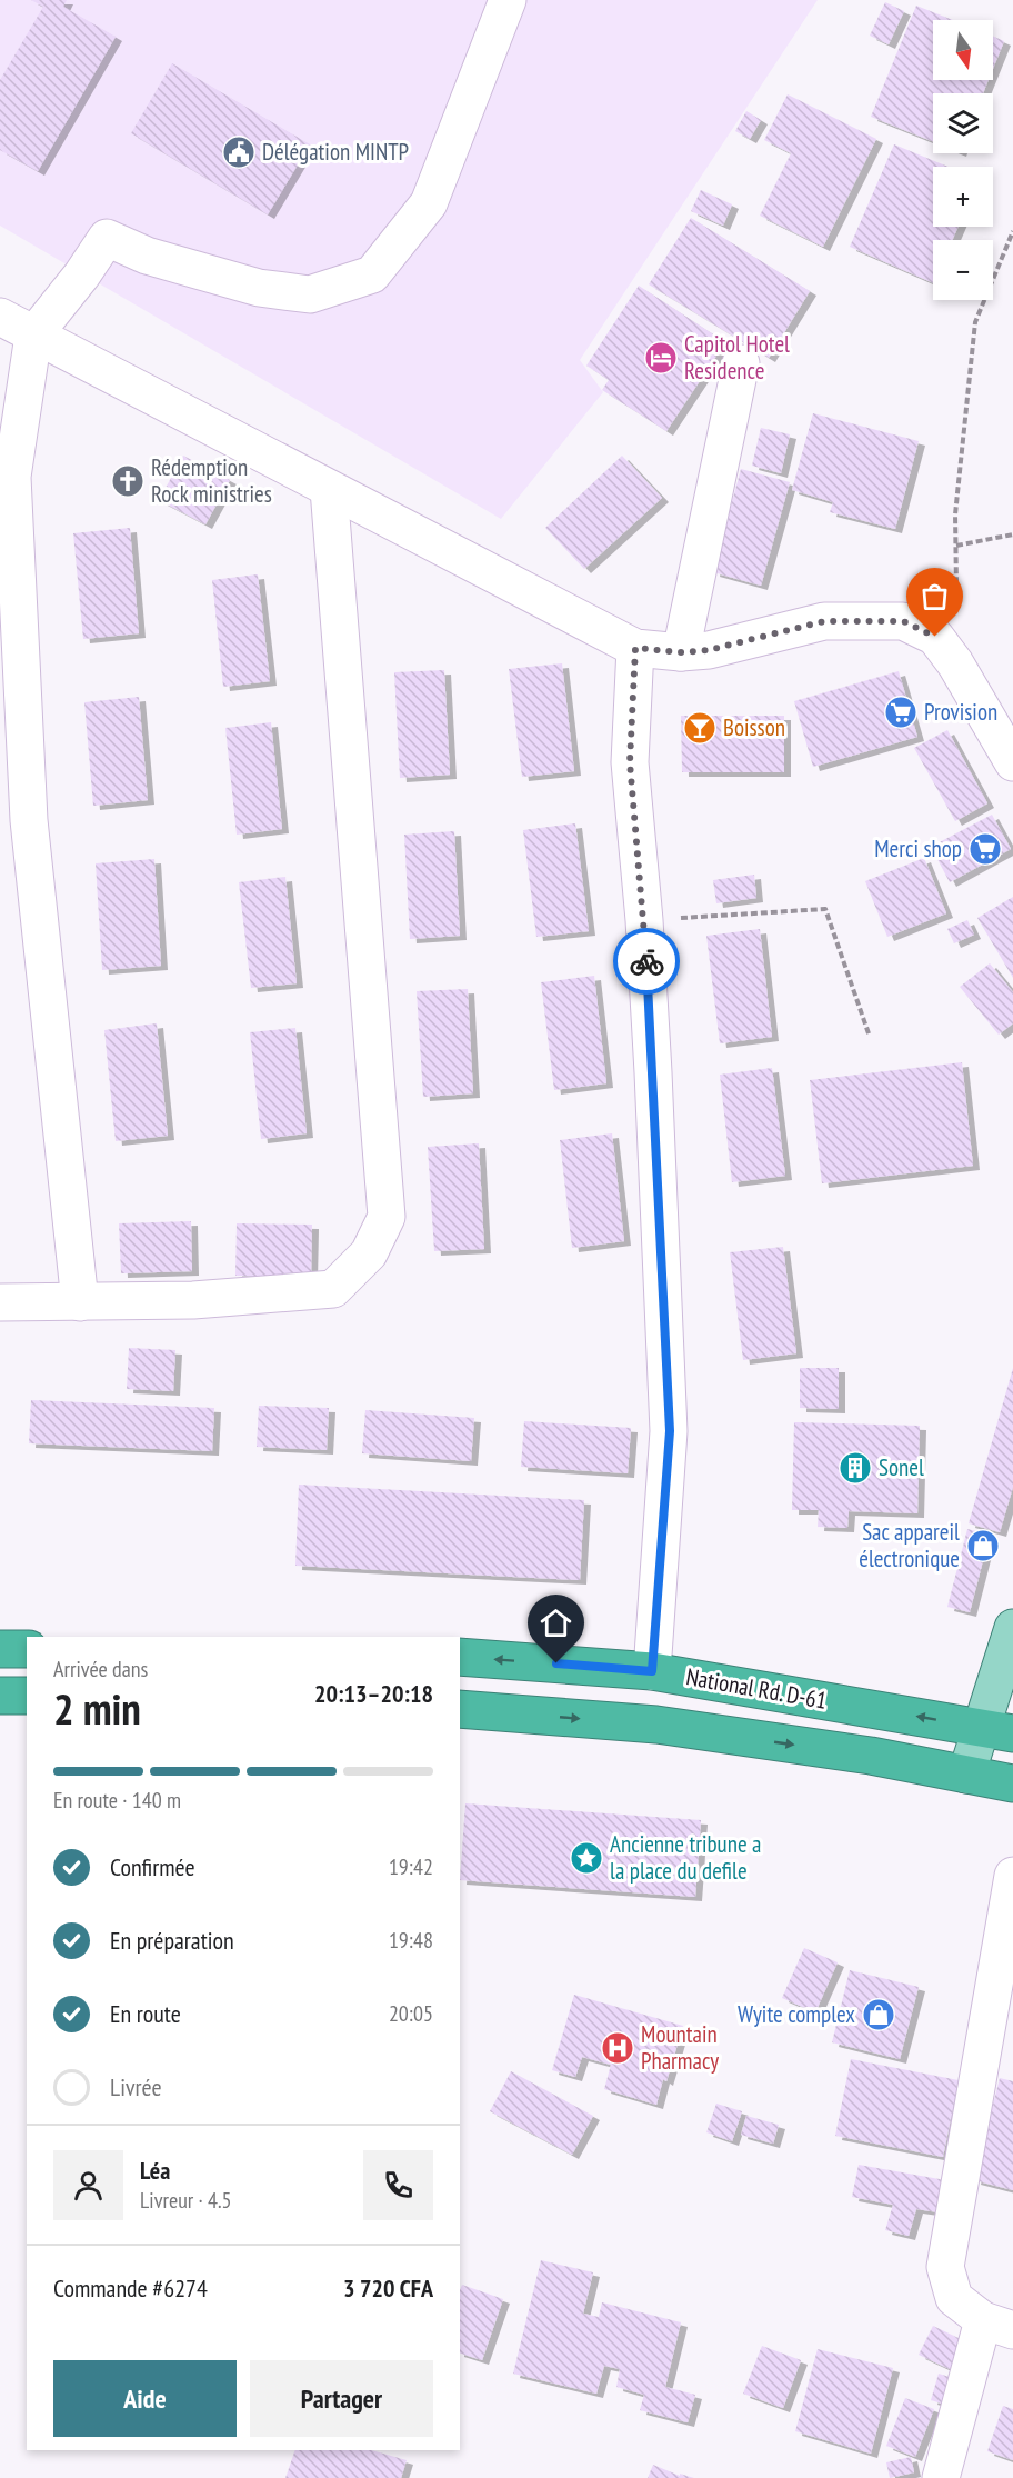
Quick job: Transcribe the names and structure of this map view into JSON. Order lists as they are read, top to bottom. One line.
{"streets":{"highway":["National Rd. D-61"]},"places":{"public building":["Délégation MINTP"],"hotel":["Capitol Hotel Residence"],"church":["Rédemption Rock ministries"],"supermarket":["Provision","Merci shop"],"bar":["Boisson"],"building":["Sonel"],"shop":["Sac appareil électronique","Wyite complex"],"place":["Ancienne tribune a la place du defile"],"hospital":["Mountain Pharmacy"]},"north":"bottom","page":{"map_buttons":["+","−"],"heading":["2 min","Arrivée dans","20:13–20:18"],"panel":["Léa","Livreur · 4.5","Commande #6274","3 720 CFA"],"bar":"En route · 140 m","list":[["Confirmée","19:42"],["En préparation","19:48"],["En route","20:05"],"Livrée"],"buttons":["Aide","Partager"]}}
